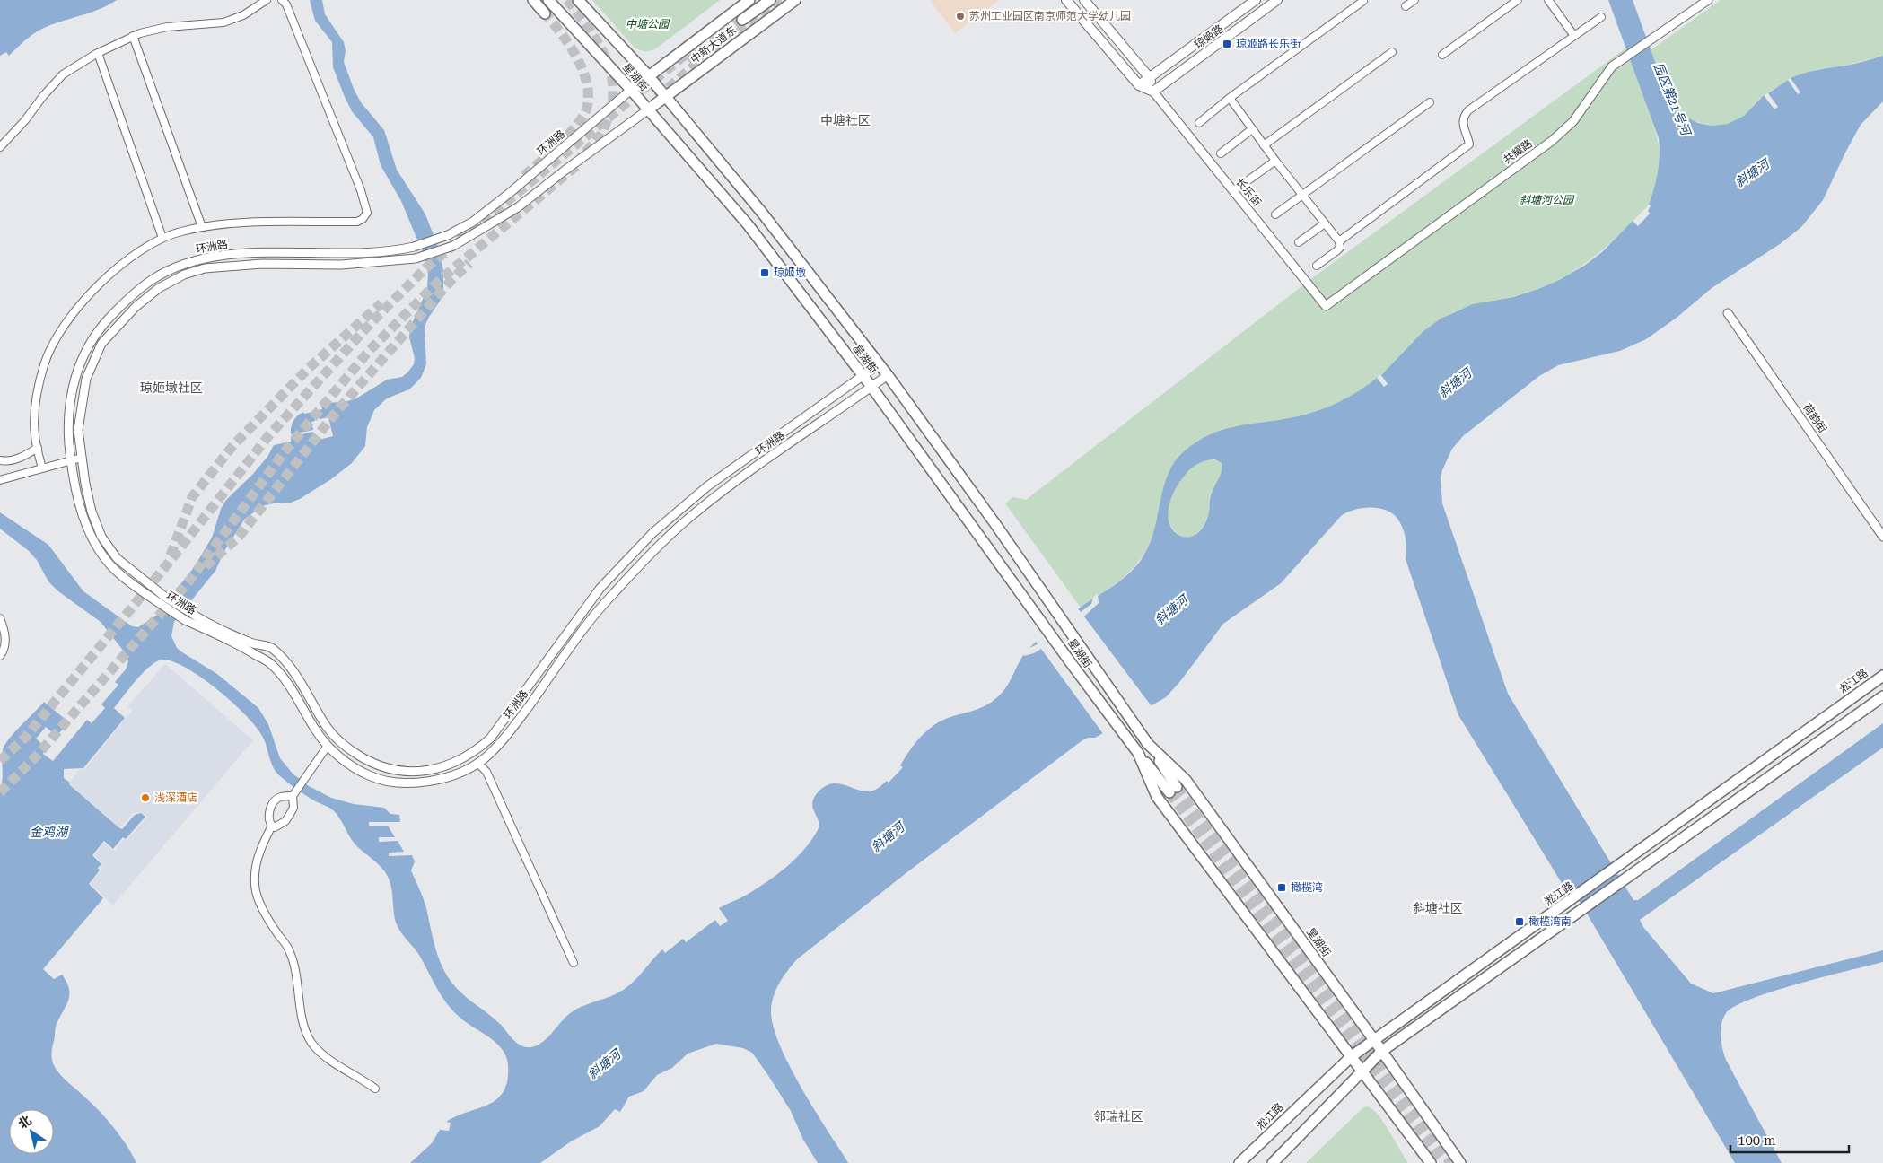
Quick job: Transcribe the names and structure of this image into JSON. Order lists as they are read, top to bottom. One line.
{"streets":{"main road":["琼姬路","中新大道东","星湖街","长乐街","淞江路"],"street":["环洲路","共耀路","荷韵街"]},"crossings":[["琼姬路","长乐街"],["中新大道东","星湖街"],["中新大道东","环洲路"],["星湖街","环洲路"],["星湖街","淞江路"],["共耀路","长乐街"]],"districts":["中塘社区","琼姬墩社区","斜塘社区","邻瑞社区"],"water":["园区第21号河","斜塘河","金鸡湖"],"parks":["中塘公园","斜塘河公园"],"places":{"other":["苏州工业园区南京师范大学幼儿园","浅深酒店"],"transit":["琼姬路长乐街","琼姬墩","橄榄湾","橄榄湾南"]},"scale_bar":"100 m","north":"top left"}
